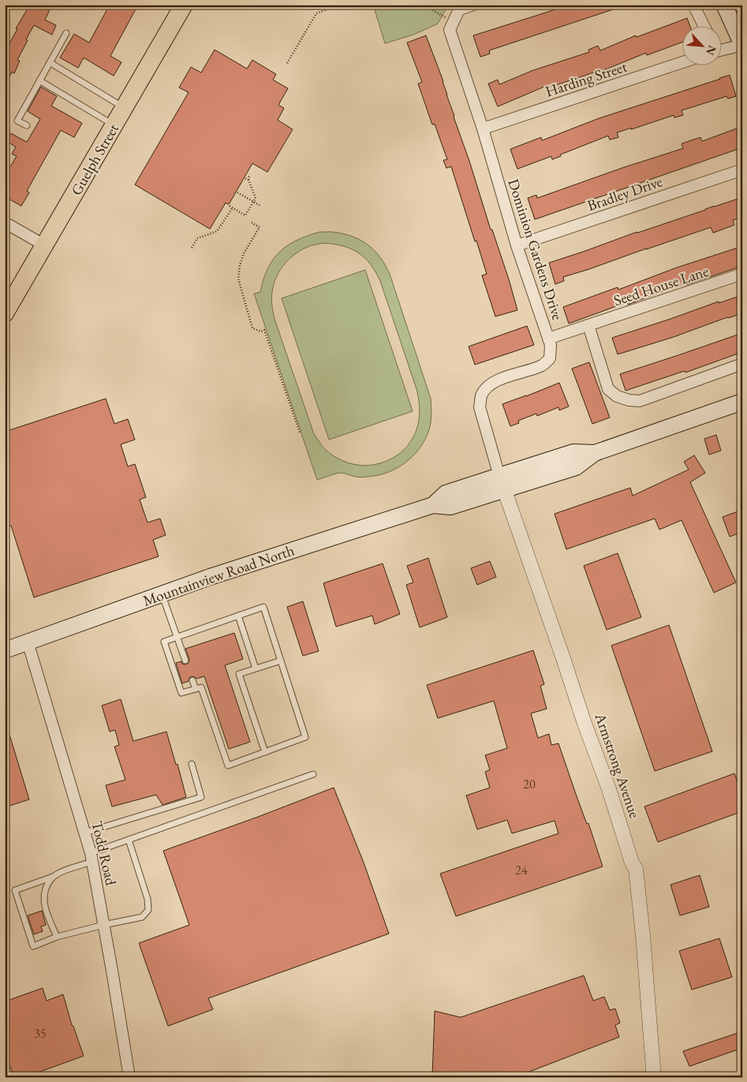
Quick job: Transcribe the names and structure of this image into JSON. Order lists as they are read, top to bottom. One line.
{"streets":{"main road":["Guelph Street","Mountainview Road North"],"street":["Harding Street","Bradley Drive","Dominion Gardens Drive","Seed House Lane","Armstrong Avenue","Todd Road"]},"crossings":[["Harding Street","Dominion Gardens Drive"],["Bradley Drive","Dominion Gardens Drive"],["Dominion Gardens Drive","Seed House Lane"],["Dominion Gardens Drive","Mountainview Road North"],["Dominion Gardens Drive","Armstrong Avenue"],["Mountainview Road North","Armstrong Avenue"],["Mountainview Road North","Todd Road"]],"house_numbers":["20","24","35"],"north":"bottom right"}
